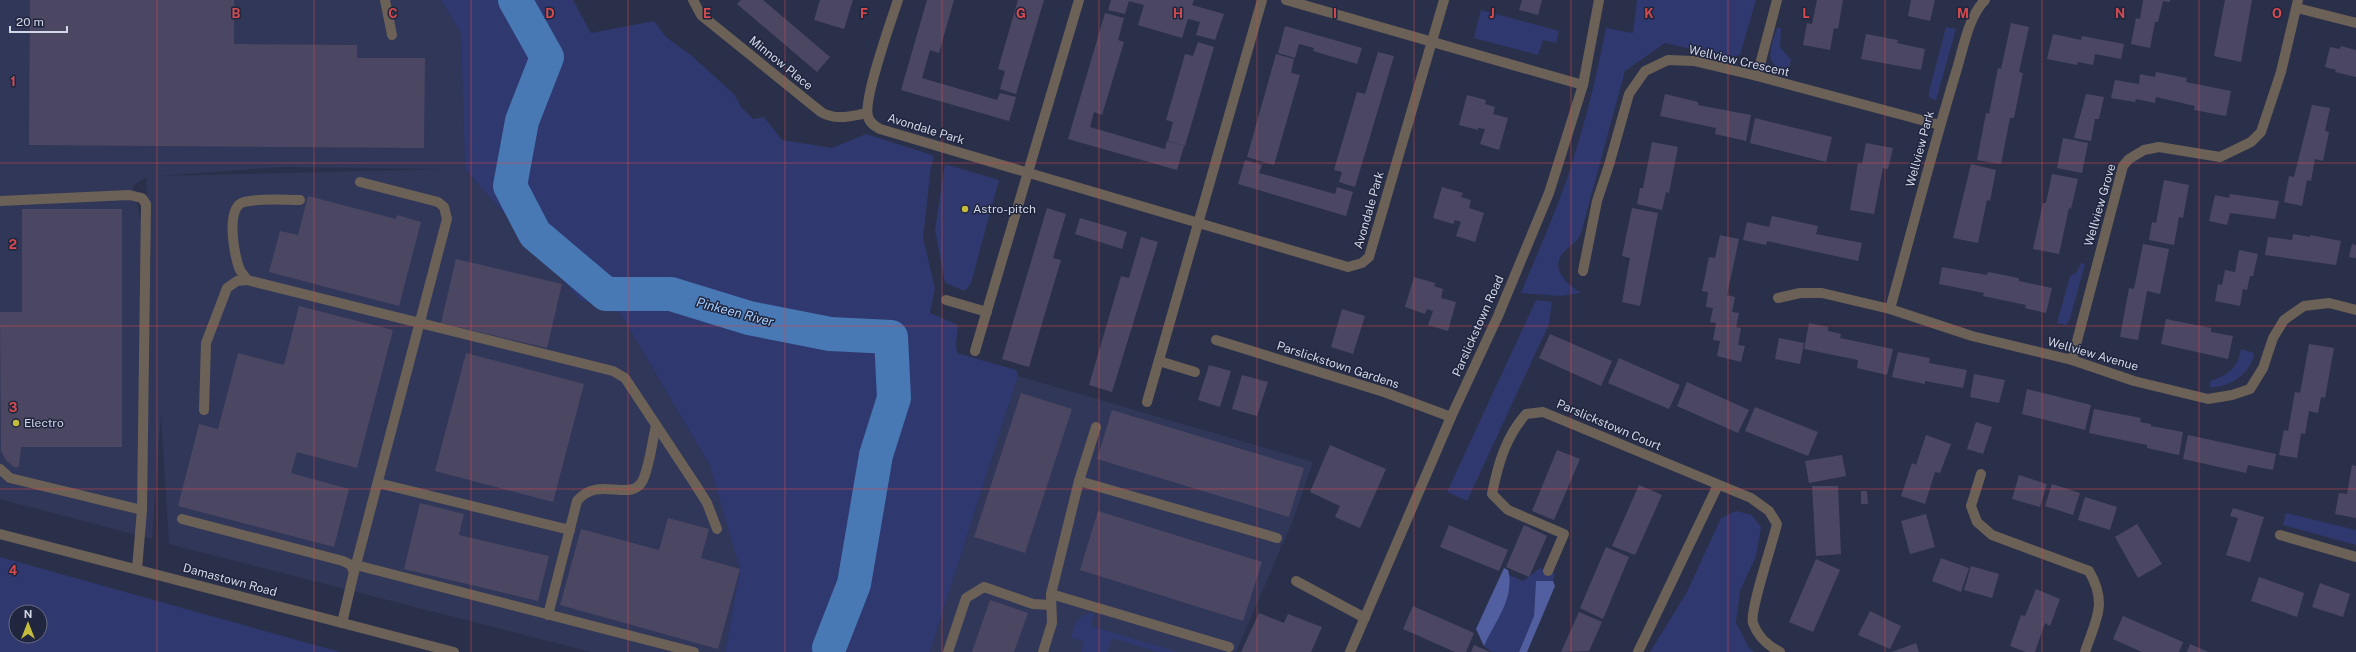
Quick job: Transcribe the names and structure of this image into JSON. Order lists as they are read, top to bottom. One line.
{"streets":{"street":["Wellview Crescent","Minnow Place","Avondale Park","Wellview Park","Wellview Grove","Parslickstown Road","Wellview Avenue","Parslickstown Gardens","Parslickstown Court","Damastown Road"]},"crossings":[["Wellview Crescent","Wellview Park"],["Minnow Place","Avondale Park"],["Wellview Park","Wellview Avenue"],["Wellview Grove","Wellview Avenue"],["Parslickstown Road","Parslickstown Gardens"]],"water":["Pinkeen River"],"places":["Astro-pitch","Electro"],"scale_bar":"20 m","north":"top","grid":{"columns":["B","C","D","E","F","G","H","I","J","K","L","M","N","O"],"rows":["1","2","3","4"]}}
